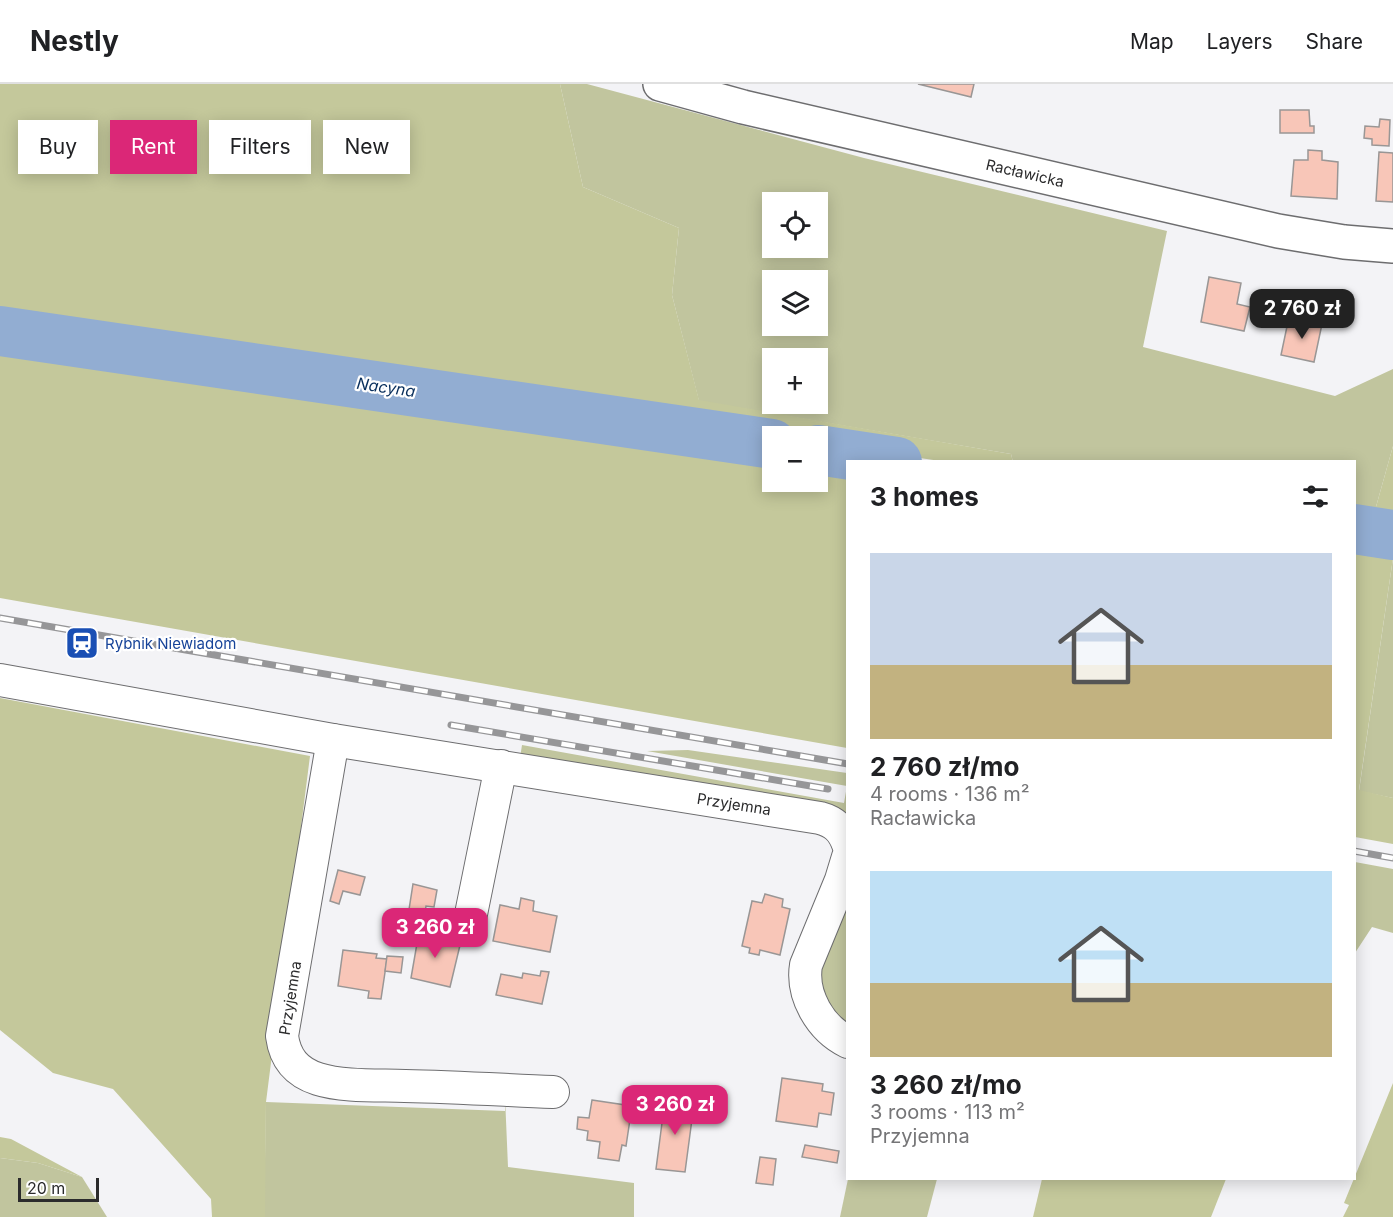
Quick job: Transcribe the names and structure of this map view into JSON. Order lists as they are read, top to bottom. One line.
{"streets":{"street":["Racławicka","Przyjemna"]},"water":["Nacyna"],"places":{"station":["Rybnik Niewiadom"]},"scale_bar":"20 m","page":{"header":"Nestly","nav":["Map","Layers","Share"],"chip":["Buy","Rent","Filters","New"],"map_buttons":["+","−"],"price":["2 760 zł","3 260 zł","3 260 zł"],"heading":"3 homes","list":[{"name":"2 760 zł/mo","note":"4 rooms · 136 m² · Racławicka"},{"name":"3 260 zł/mo","note":"3 rooms · 113 m² · Przyjemna"}],"scale":"20 m"}}
